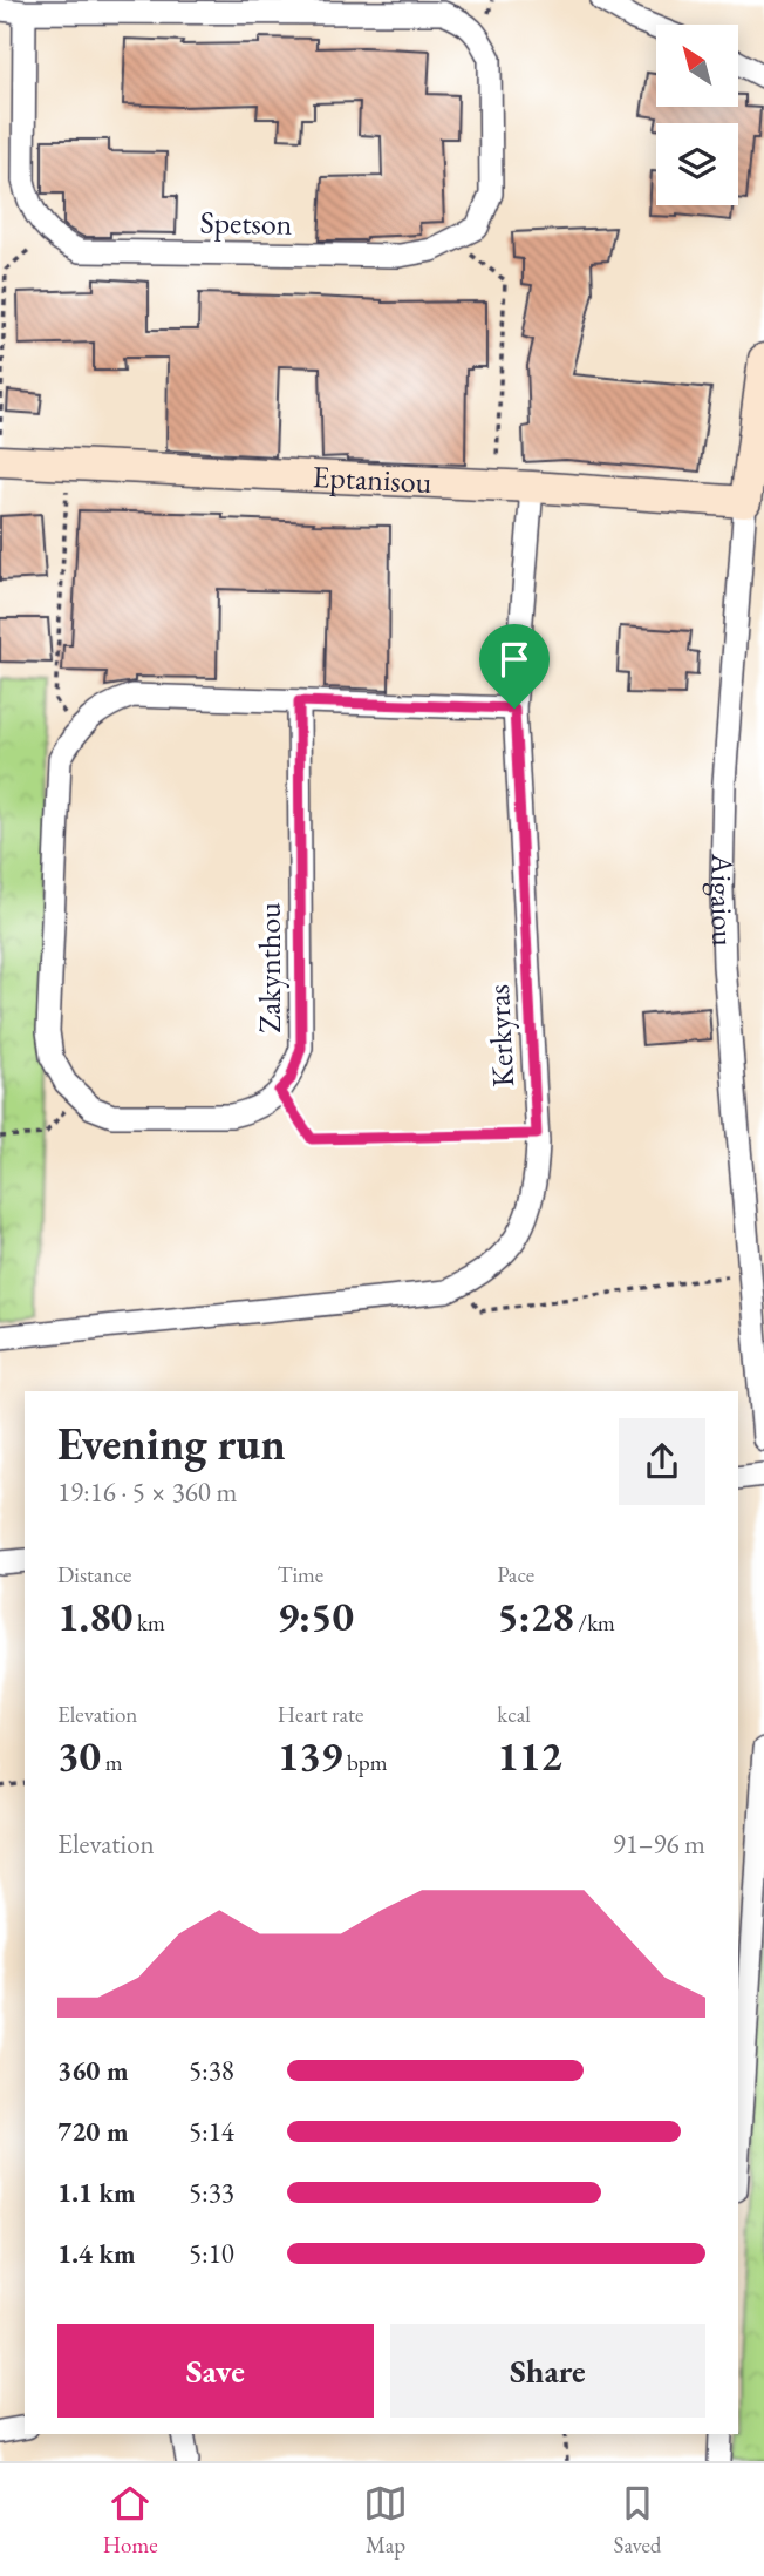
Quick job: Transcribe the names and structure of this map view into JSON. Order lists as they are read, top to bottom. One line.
{"streets":{"street":["Spetson","Eptanisou","Aigaiou","Zakynthou","Kerkyras"]},"crossings":[["Eptanisou","Aigaiou"],["Eptanisou","Kerkyras"],["Zakynthou","Kerkyras"]],"north":"top left","page":{"heading":["Evening run","19:16 · 5 × 360 m"],"stats":[["Distance","1.80 km"],["Time","9:50"],["Pace","5:28 /km"],["Elevation","30 m"],["Heart rate","139 bpm"],["kcal","112"]],"chart":["Elevation","91–96 m"],"list":[{"name":"360 m","note":"5:38"},{"name":"720 m","note":"5:14"},{"name":"1.1 km","note":"5:33"},{"name":"1.4 km","note":"5:10"}],"buttons":["Save","Share"],"tabs":["Home","Map","Saved"]}}
